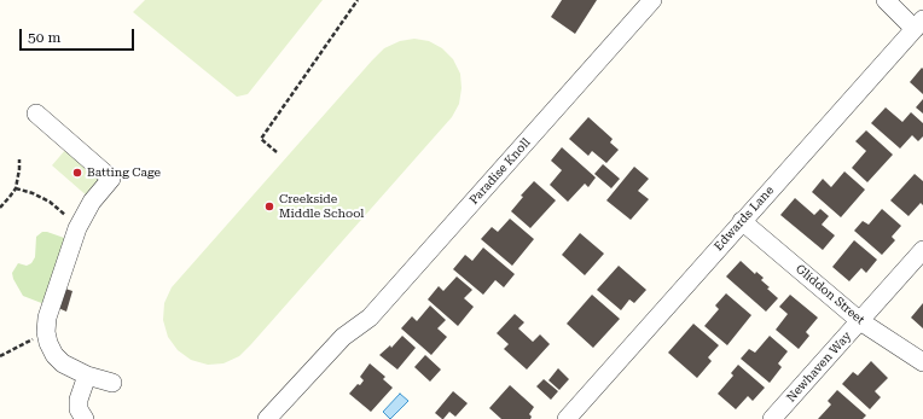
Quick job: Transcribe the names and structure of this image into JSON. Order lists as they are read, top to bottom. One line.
{"streets":{"street":["Paradise Knoll","Edwards Lane","Gliddon Street","Newhaven Way"]},"crossings":[["Edwards Lane","Gliddon Street"],["Gliddon Street","Newhaven Way"]],"places":["Batting Cage","Creekside Middle School"],"scale_bar":"50 m"}
